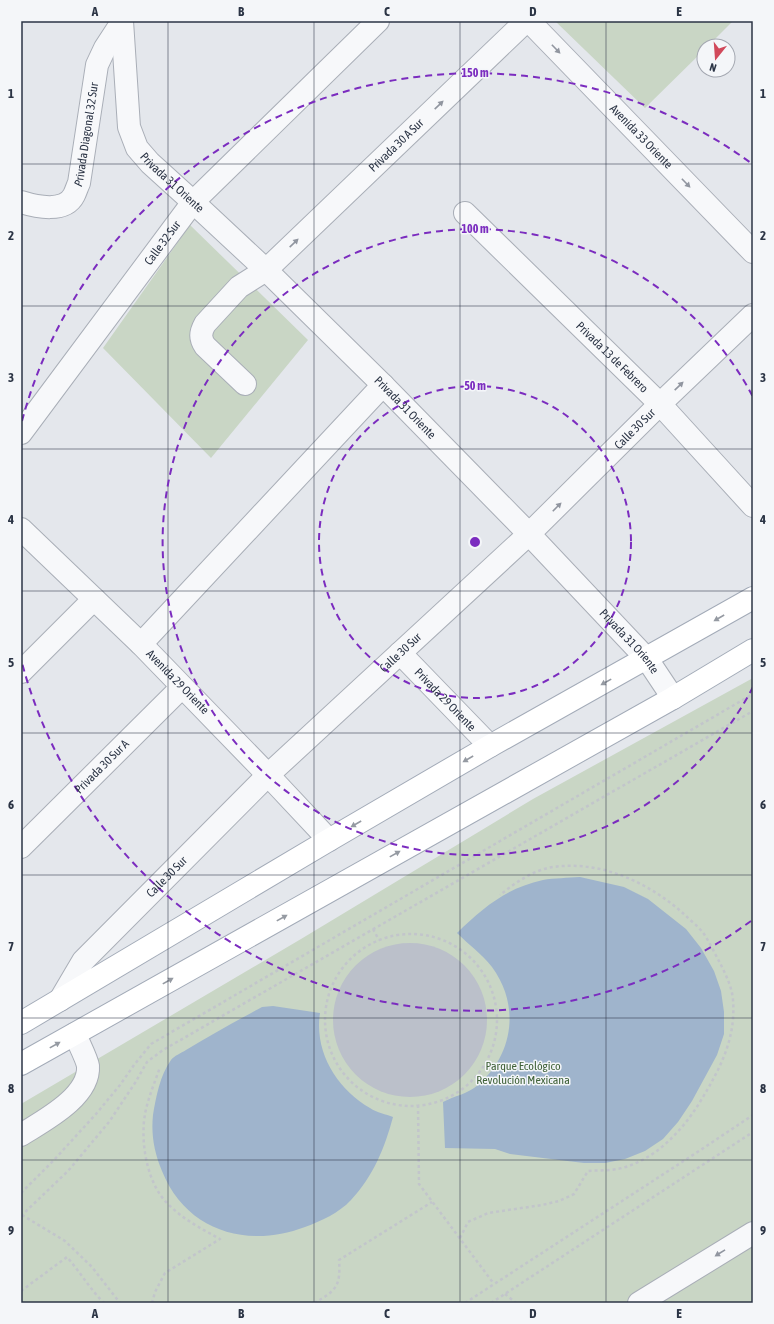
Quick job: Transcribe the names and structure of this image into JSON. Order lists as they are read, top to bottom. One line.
{"streets":{"main road":["Calle 30 Sur"],"street":["Privada Diagonal 32 Sur","Avenida 33 Oriente","Privada 30 A Sur","Privada 31 Oriente","Calle 32 Sur","Privada 13 de Febrero","Avenida 29 Oriente","Privada 29 Oriente","Privada 30 Sur A"]},"crossings":[["Privada Diagonal 32 Sur","Privada 31 Oriente"],["Avenida 33 Oriente","Privada 30 A Sur"],["Privada 30 A Sur","Privada 31 Oriente"],["Privada 31 Oriente","Calle 32 Sur"],["Privada 31 Oriente","Calle 30 Sur"],["Privada 13 de Febrero","Calle 30 Sur"],["Calle 30 Sur","Avenida 29 Oriente"],["Calle 30 Sur","Privada 29 Oriente"],["Avenida 29 Oriente","Privada 30 Sur A"]],"one_way":["Avenida 33 Oriente","Privada 30 A Sur"],"parks":["Parque Ecológico Revolución Mexicana"],"north":"bottom","grid":{"columns":["A","B","C","D","E"],"rows":["1","2","3","4","5","6","7","8","9"]},"rings":["150 m","100 m","50 m"]}
